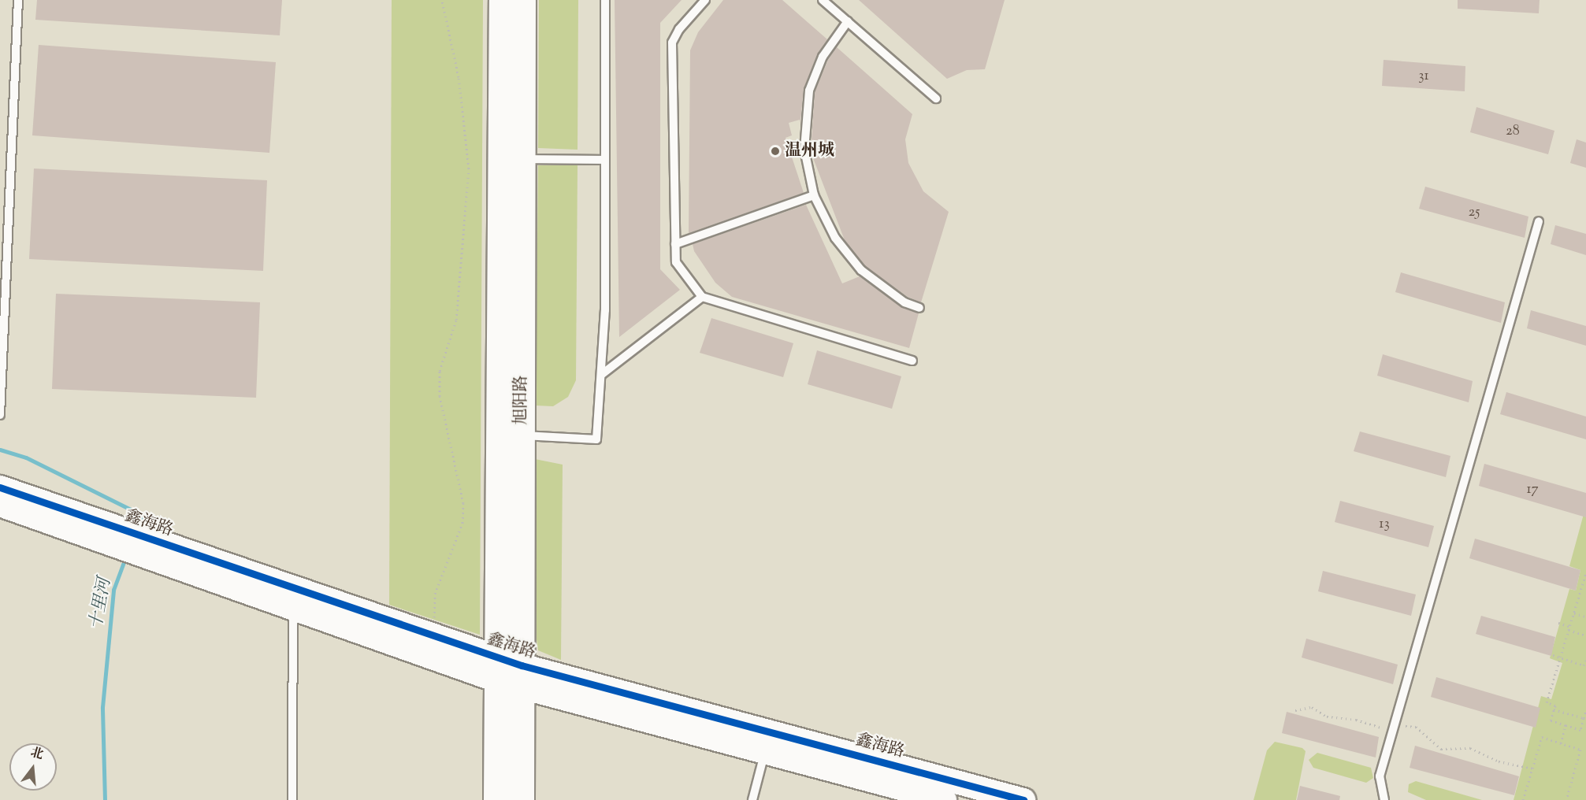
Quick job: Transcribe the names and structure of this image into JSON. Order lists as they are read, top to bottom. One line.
{"streets":{"main road":["旭阳路"],"street":["鑫海路"]},"crossings":[["旭阳路","鑫海路"]],"water":["十里河"],"places":["温州城"],"house_numbers":["31","28","25","17","13"],"north":"top"}
